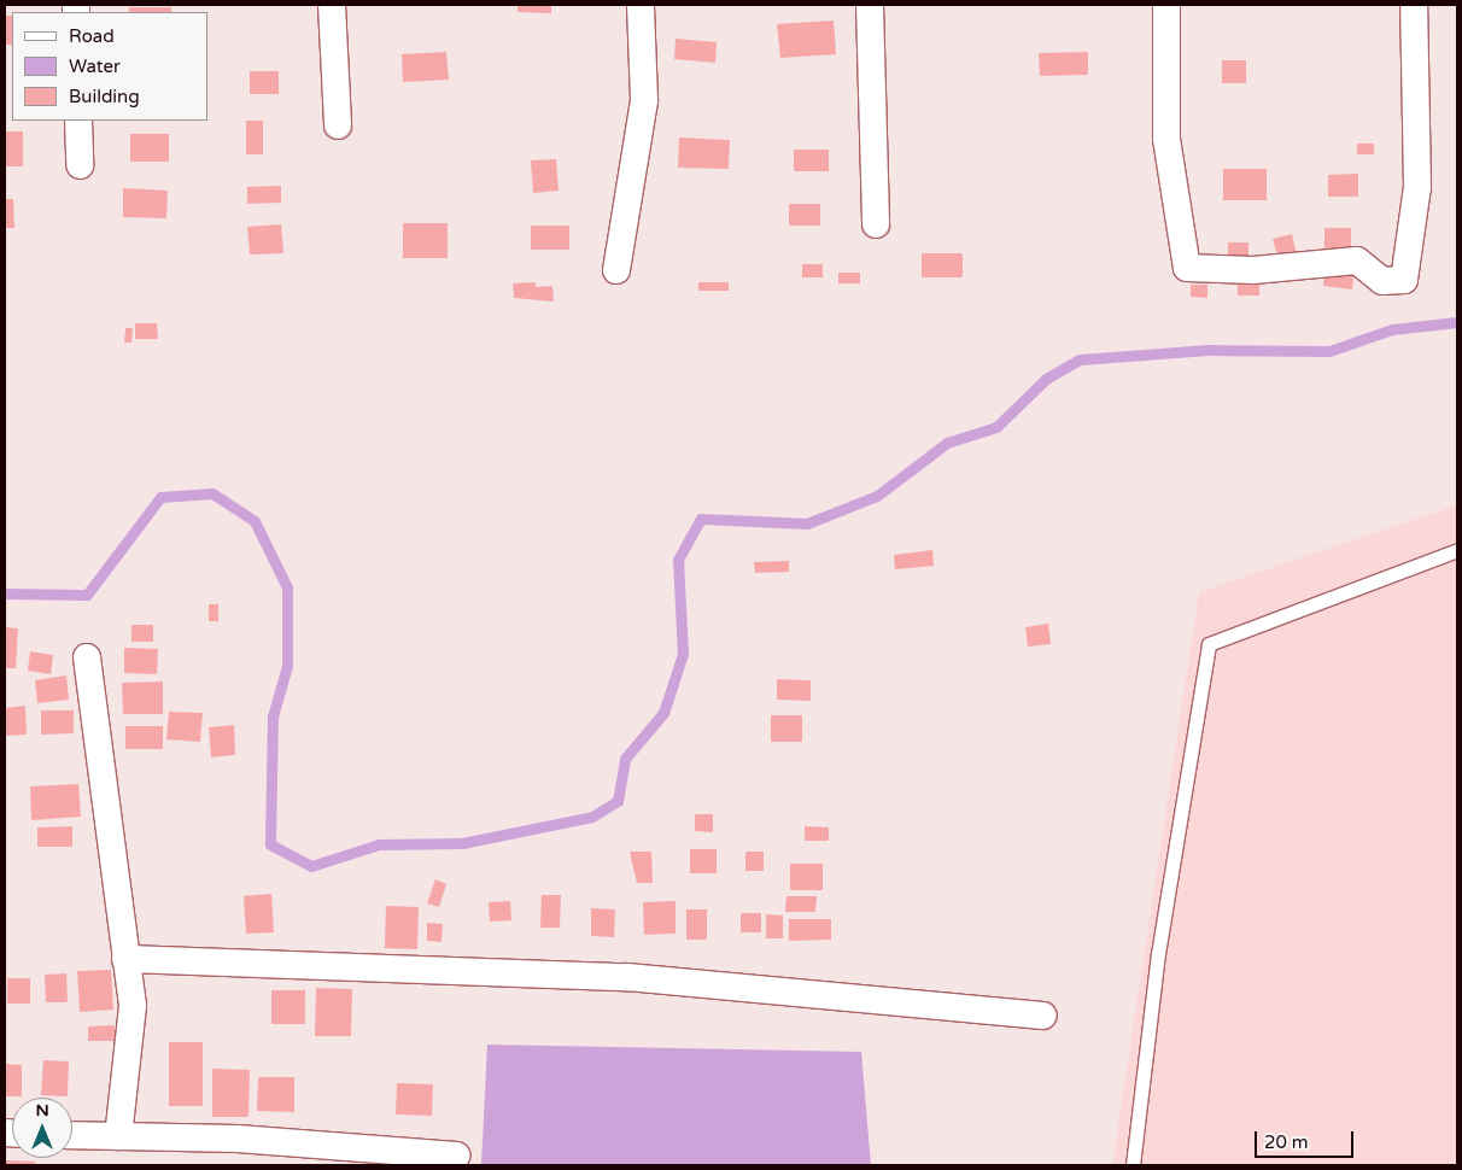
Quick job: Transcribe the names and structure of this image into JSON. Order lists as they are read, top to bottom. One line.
{"legend":["Road","Water","Building"],"scale_bar":"20 m","north":"top"}
